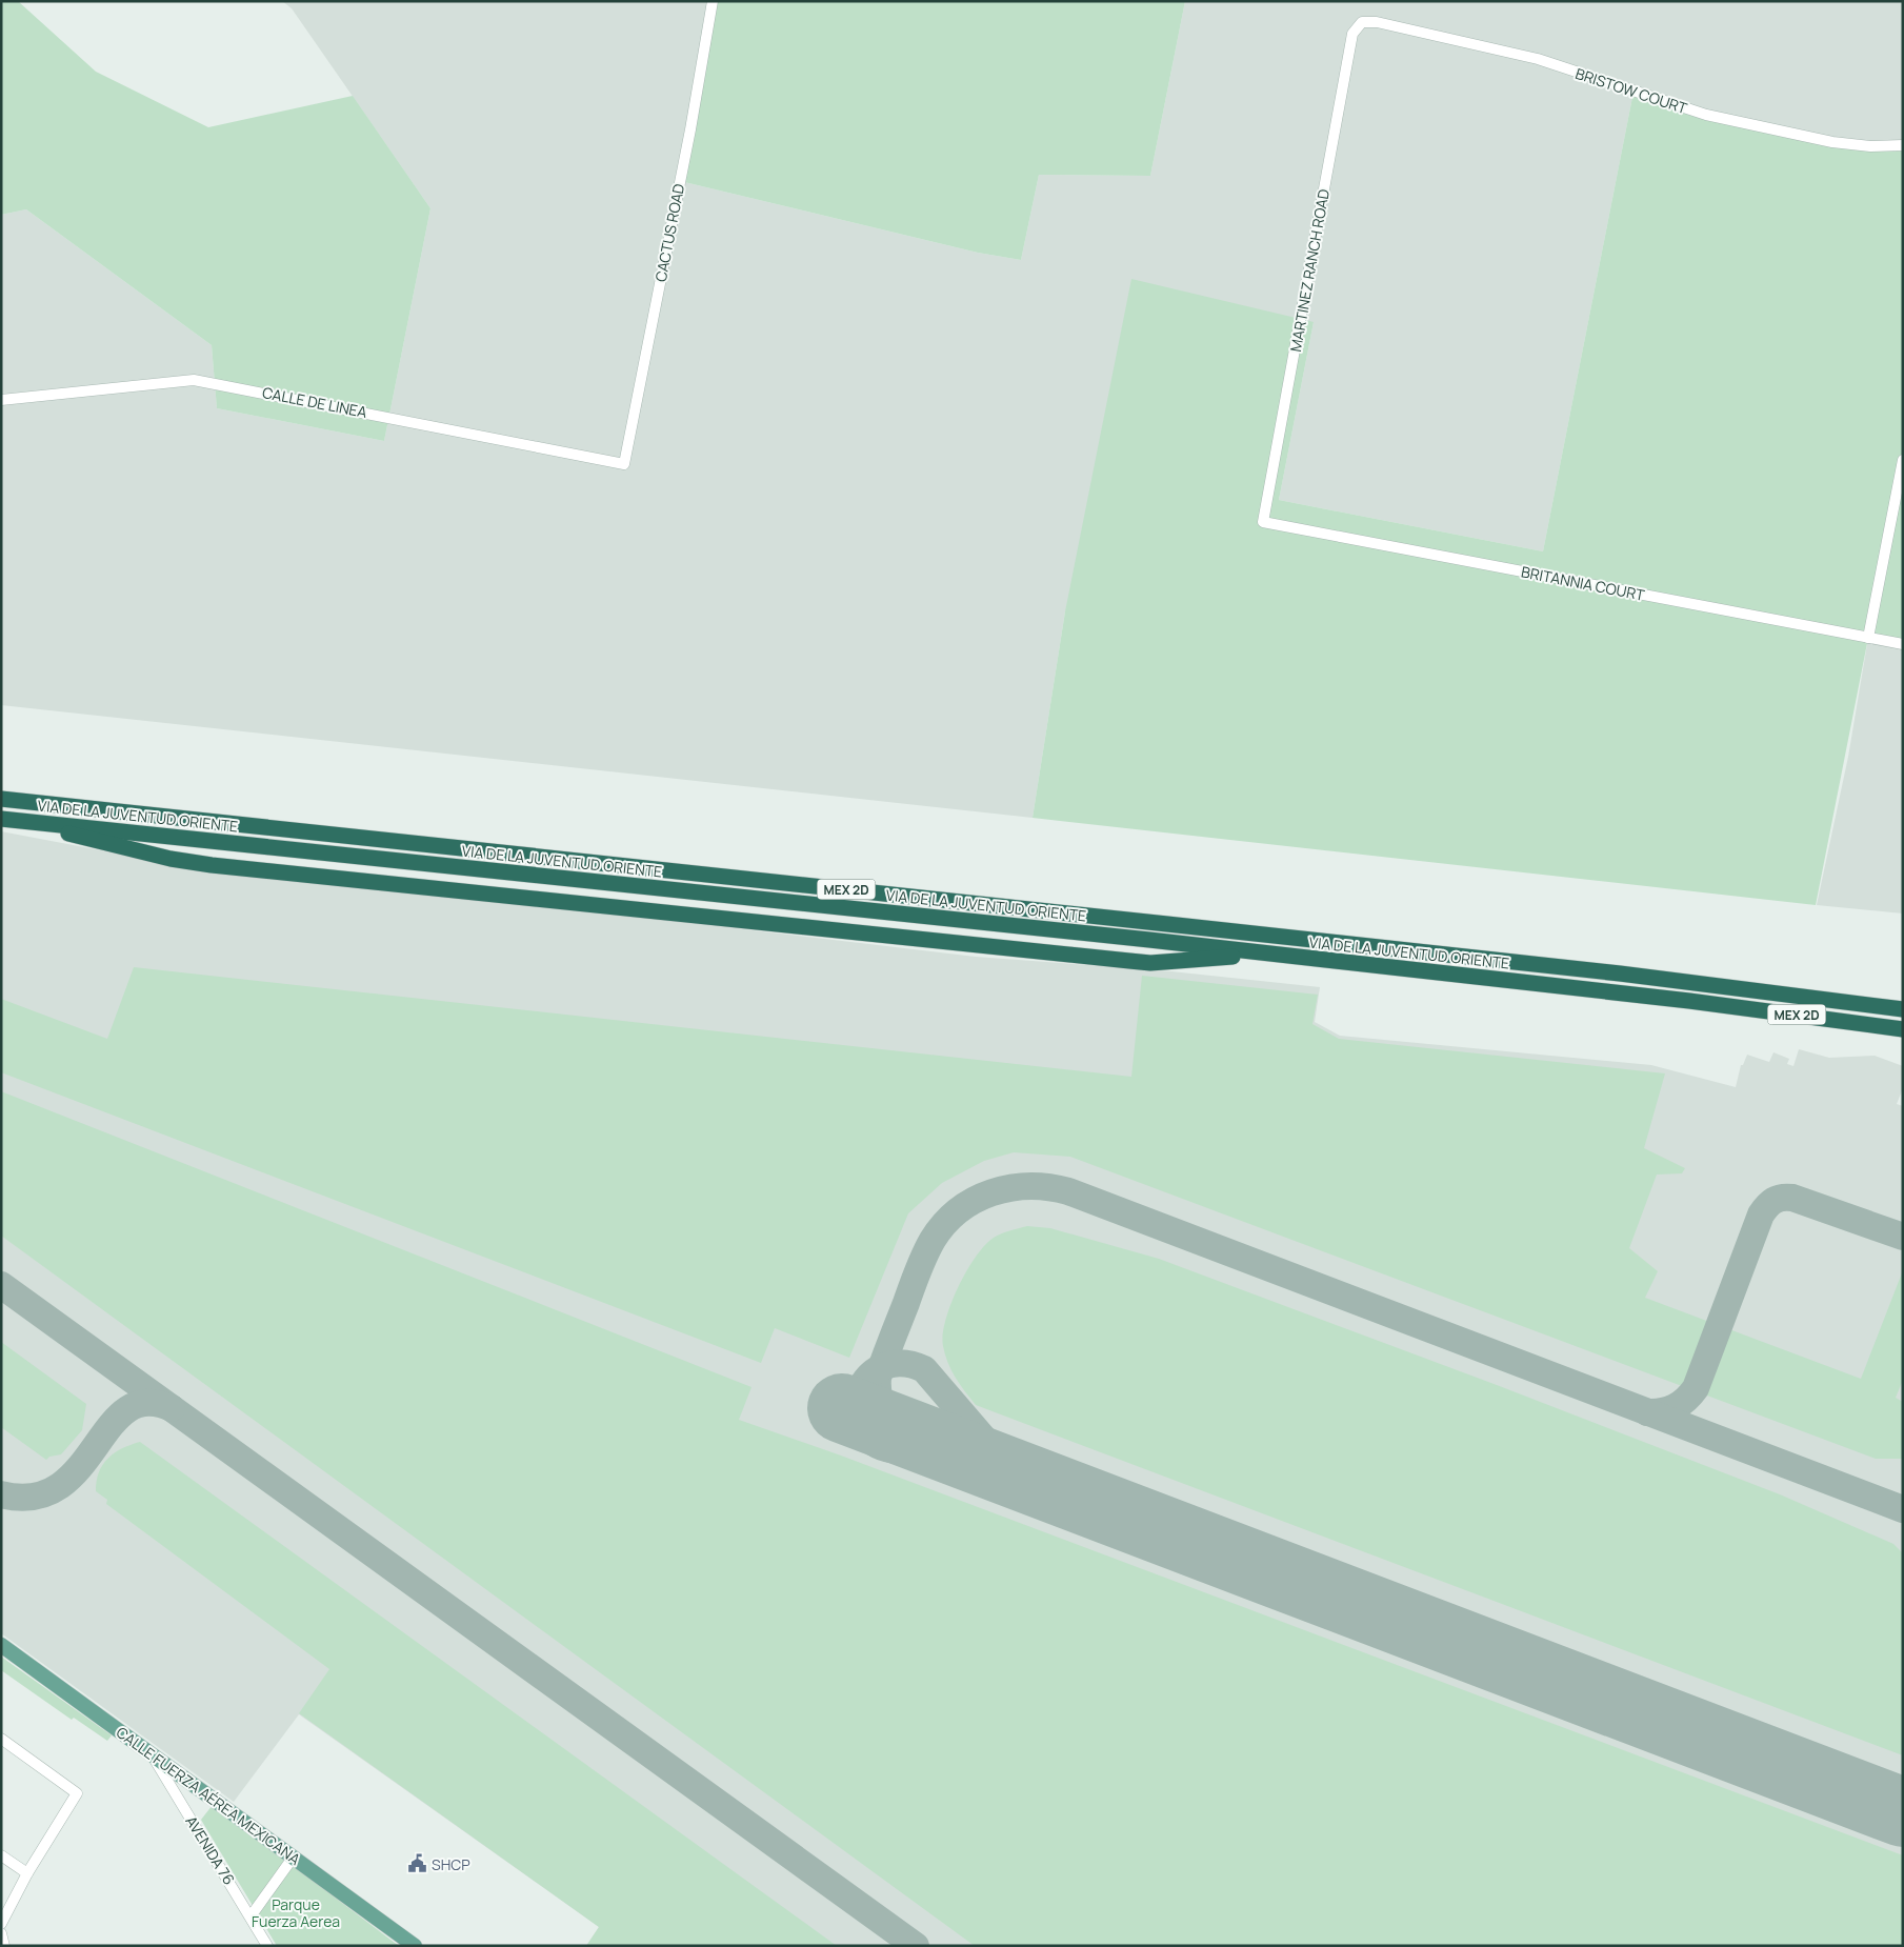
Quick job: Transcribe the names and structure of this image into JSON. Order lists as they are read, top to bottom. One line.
{"streets":{"highway":["VIA DE LA JUVENTUD ORIENTE","MEX 2D"],"main road":["CALLE FUERZA AÉREA MEXICANA"],"street":["BRISTOW COURT","CACTUS ROAD","MARTINEZ RANCH ROAD","CALLE DE LINEA","BRITANNIA COURT","AVENIDA 76"]},"crossings":[["BRISTOW COURT","MARTINEZ RANCH ROAD"],["CACTUS ROAD","CALLE DE LINEA"],["MARTINEZ RANCH ROAD","BRITANNIA COURT"],["CALLE FUERZA AÉREA MEXICANA","AVENIDA 76"]],"parks":["Parque Fuerza Aerea"],"places":{"public building":["SHCP"]}}
